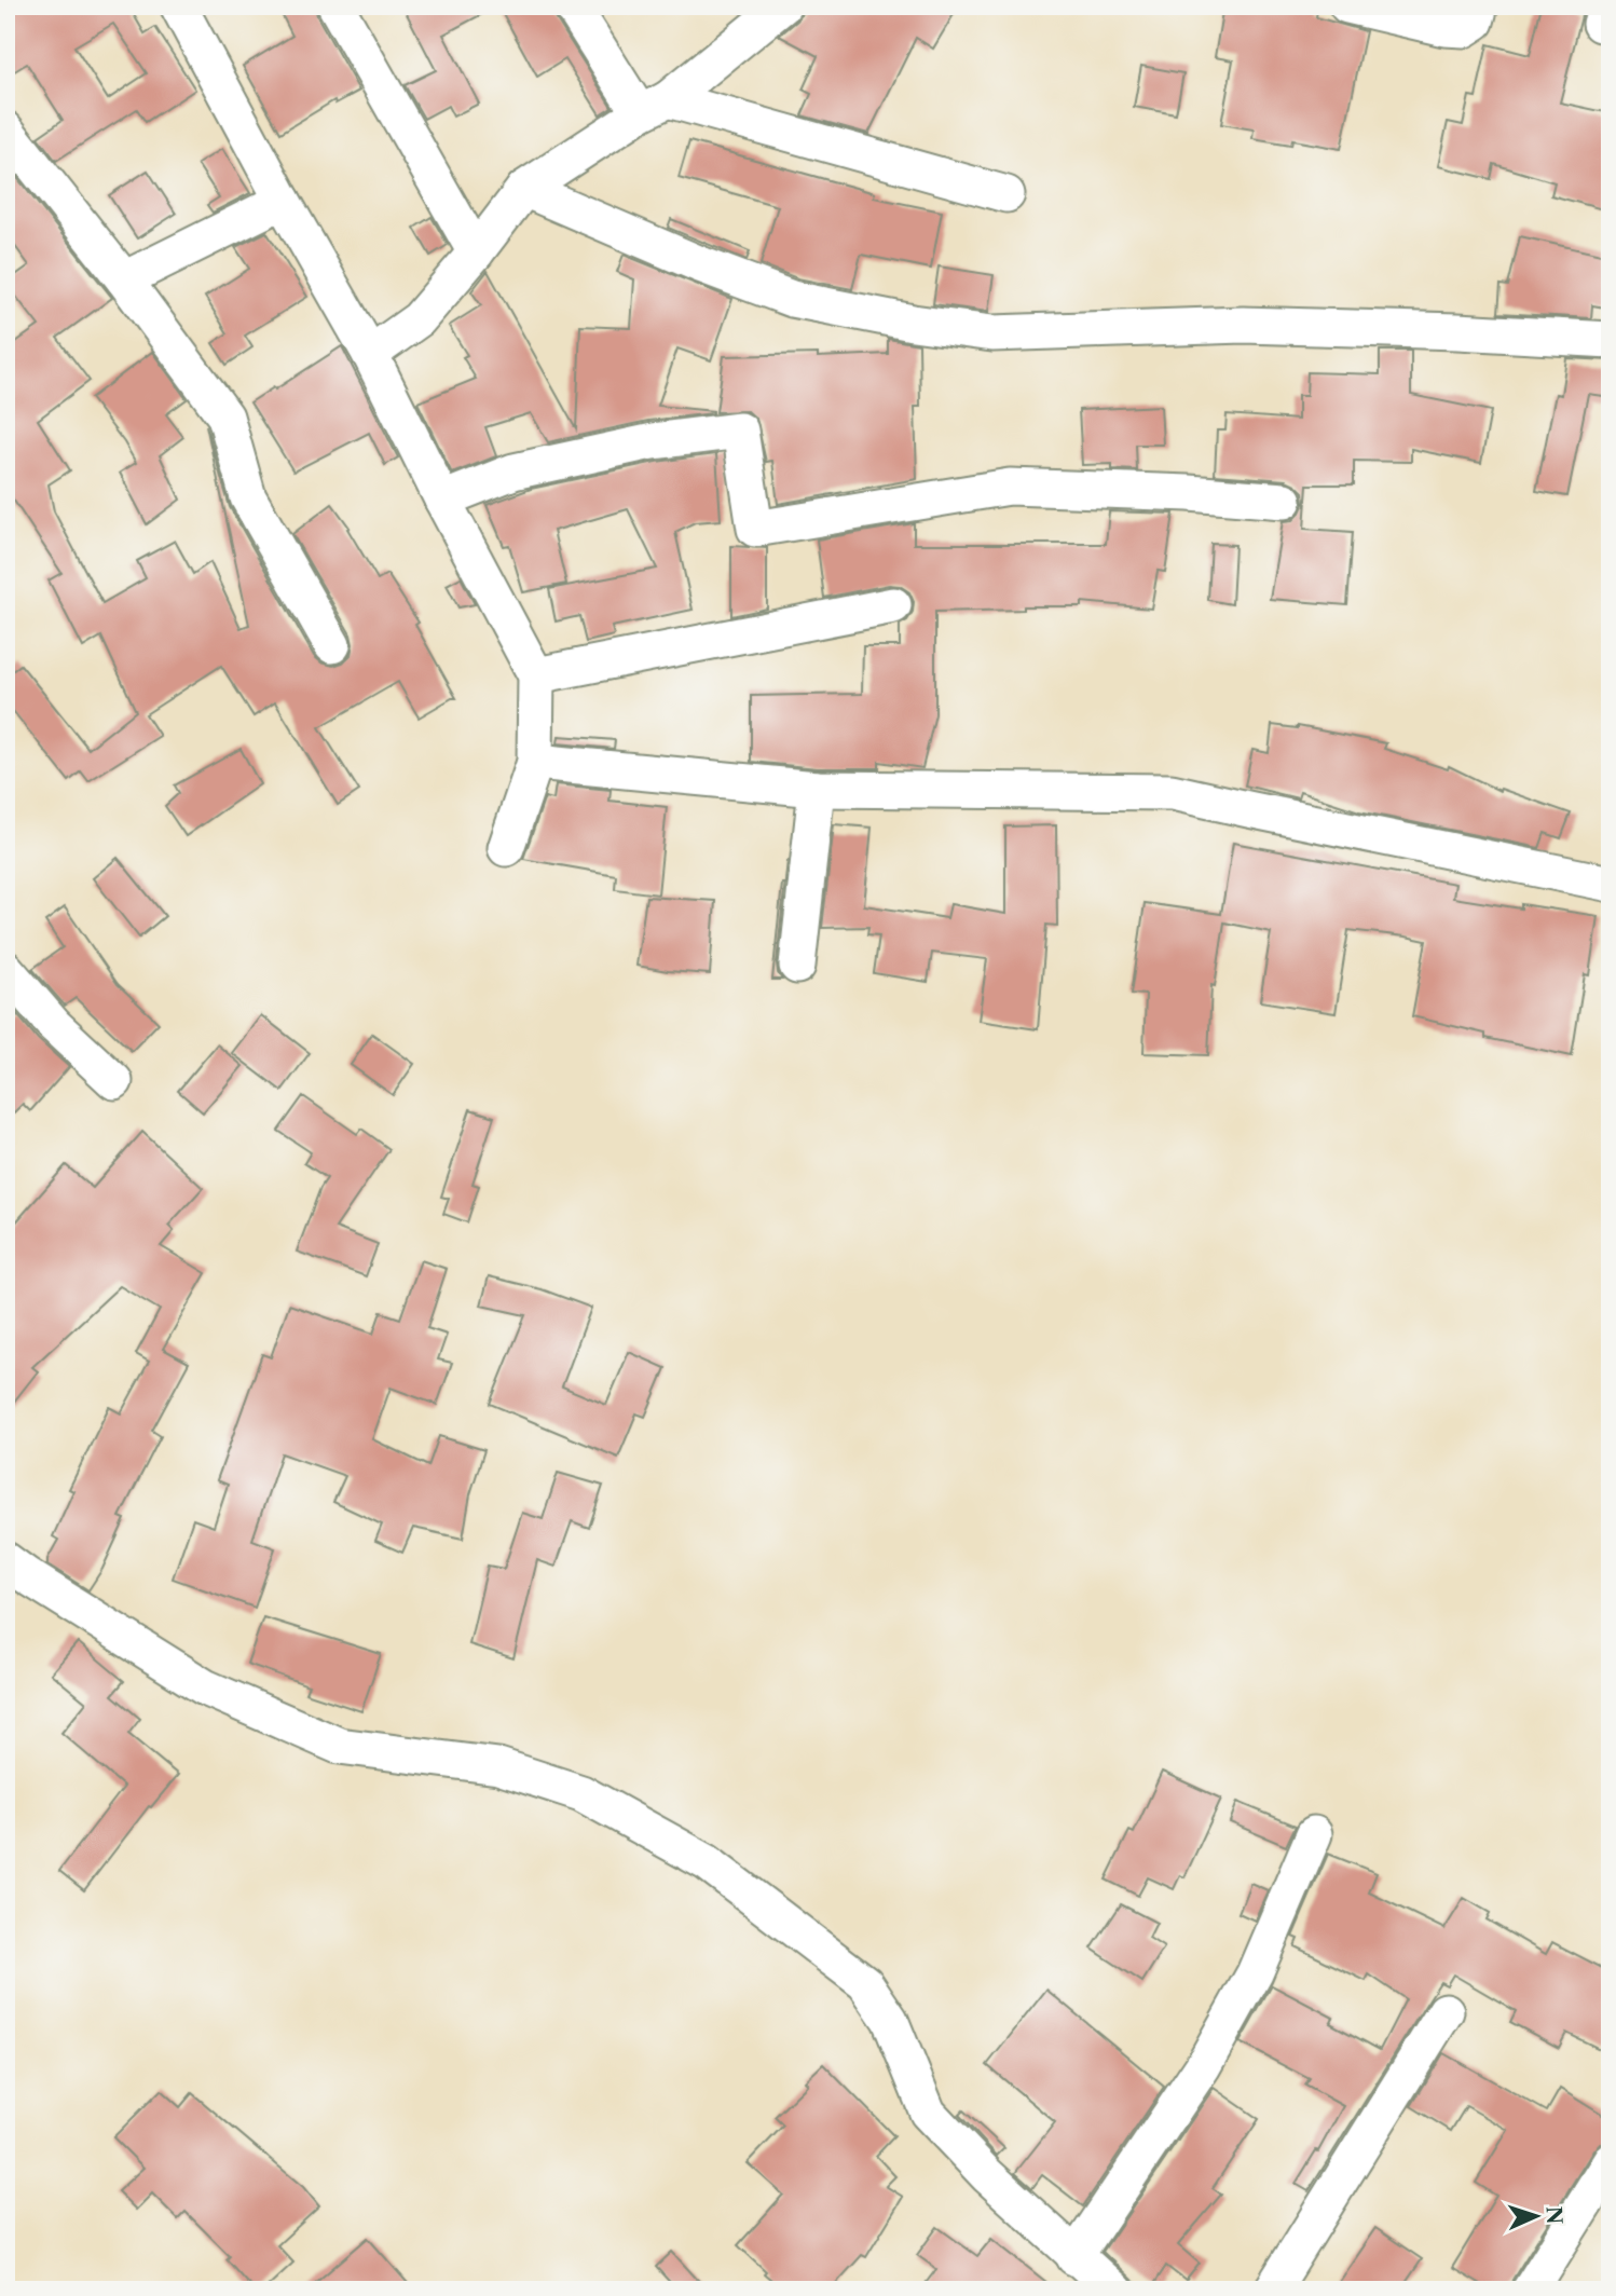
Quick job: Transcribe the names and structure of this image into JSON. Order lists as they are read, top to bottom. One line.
{"north":"right"}
